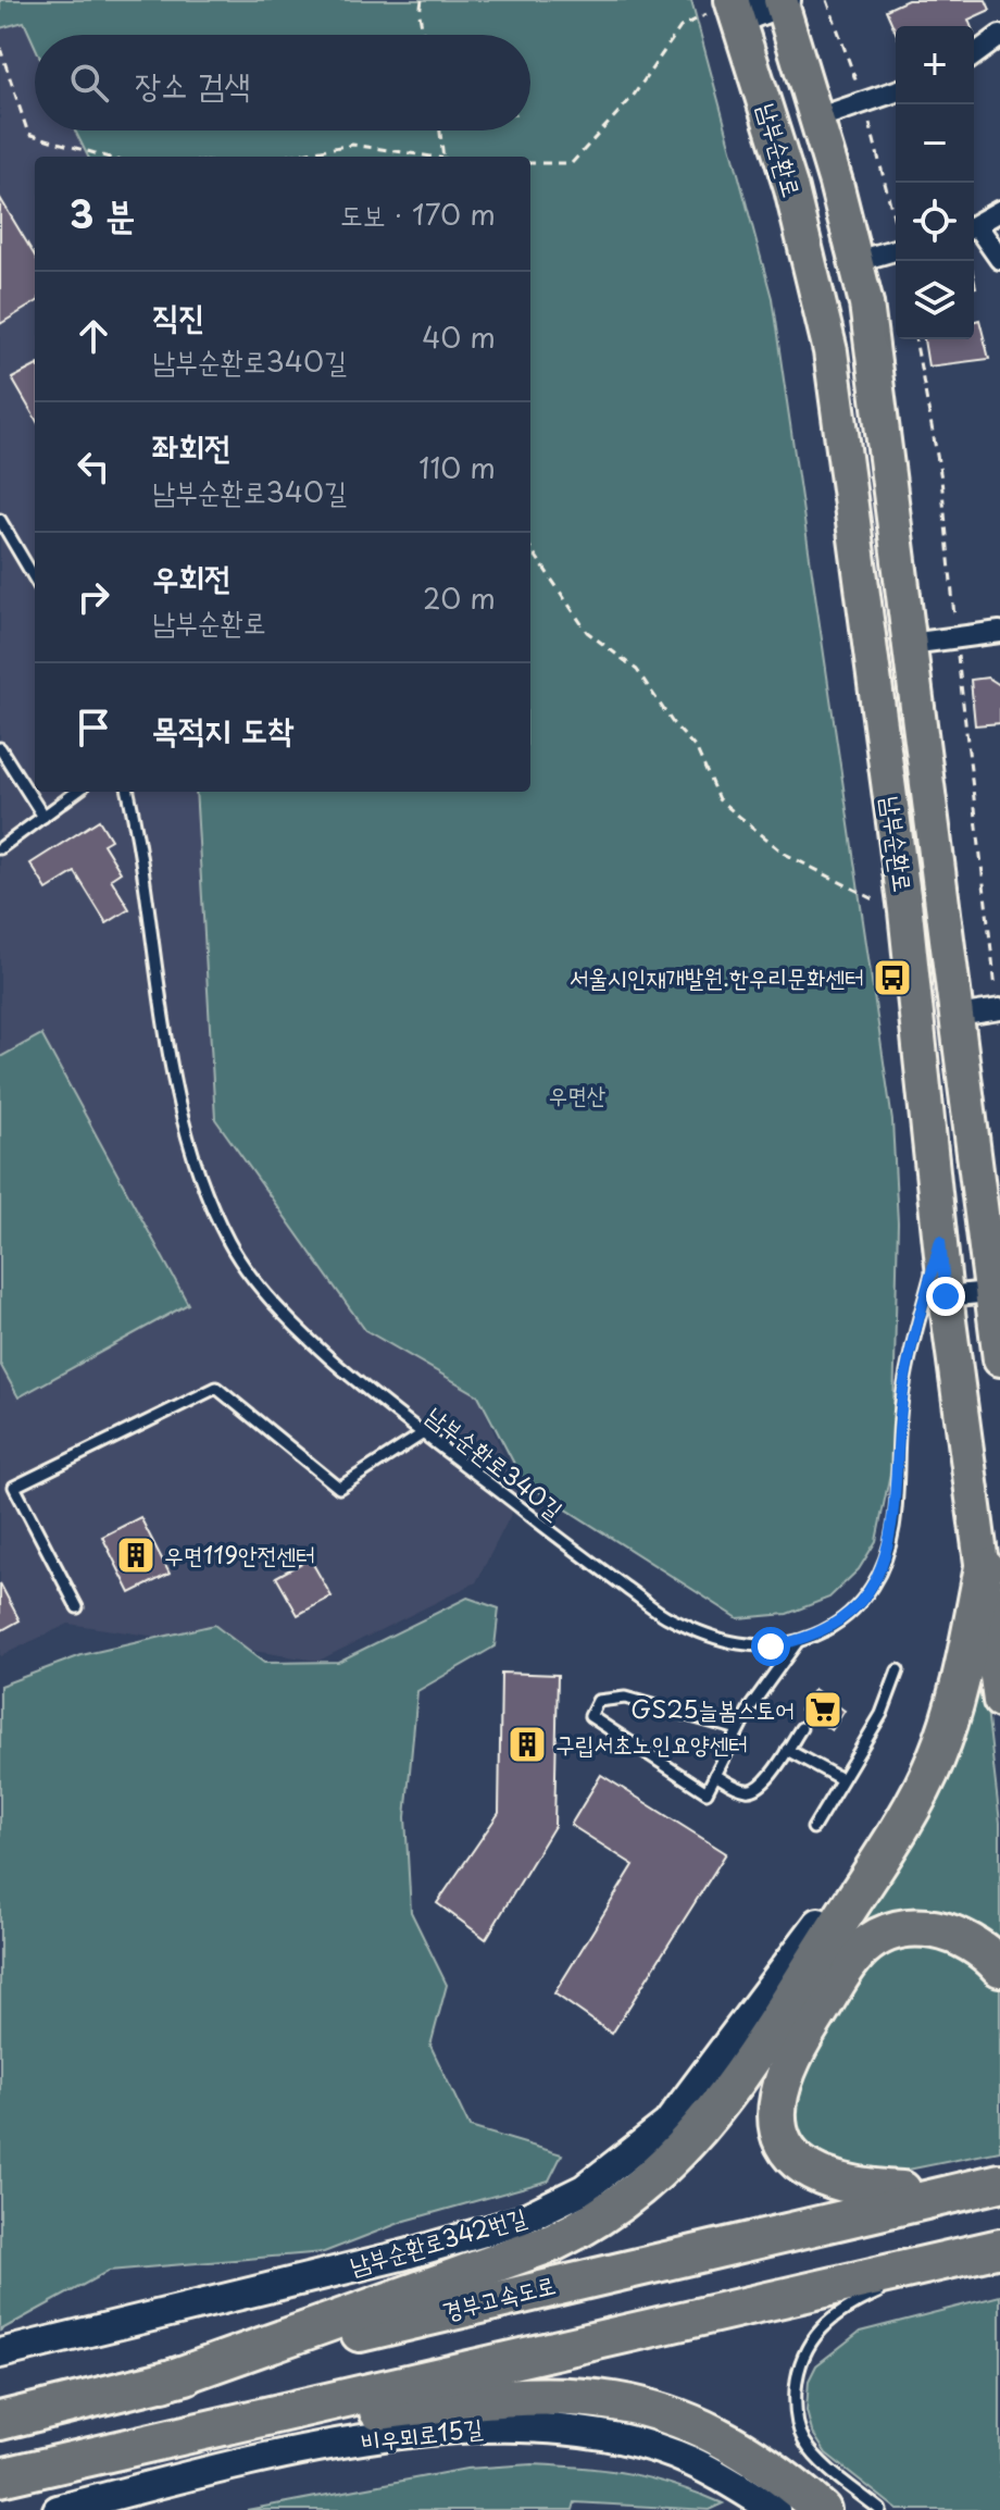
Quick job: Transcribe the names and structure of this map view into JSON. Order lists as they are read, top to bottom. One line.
{"streets":{"highway":["경부고속도로"],"main road":["남부순환로"],"street":["남부순환로342번길","비우뫼로15길"],"lane":["남부순환로340길"]},"crossings":[["남부순환로","남부순환로340길"]],"parks":["우면산"],"places":{"bus stop":["서울시인재개발원.한우리문화센터"],"building":["우면119안전센터","구립서초노인요양센터"],"supermarket":["GS25늘봄스토어"]},"page":{"map_buttons":["+","−"],"search":"장소 검색","heading":["3 분","도보 · 170 m"],"list":[["직진","남부순환로340길","40 m"],["좌회전","남부순환로340길","110 m"],["우회전","남부순환로","20 m"],"목적지 도착"]}}
